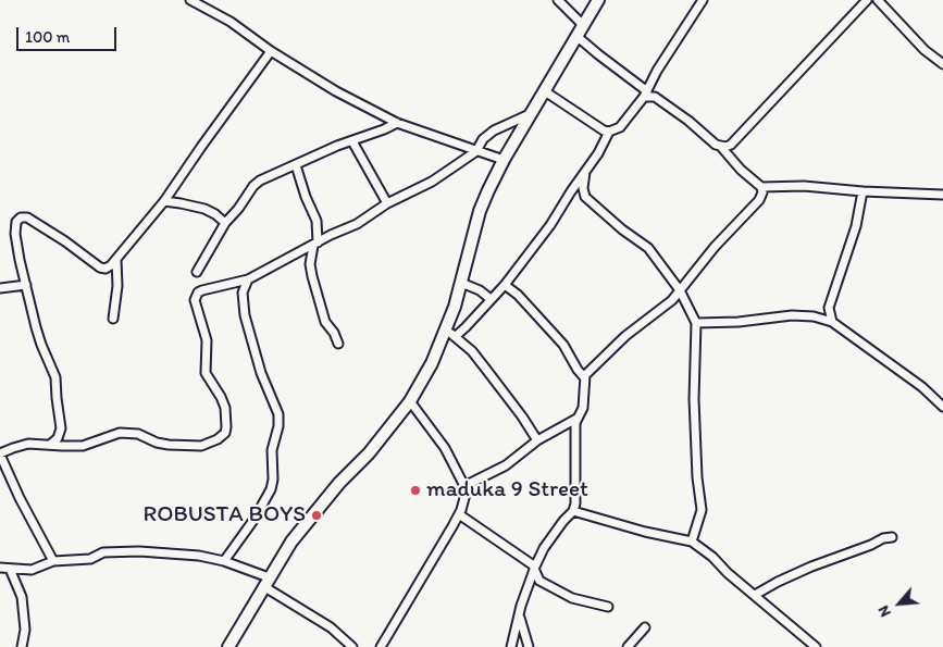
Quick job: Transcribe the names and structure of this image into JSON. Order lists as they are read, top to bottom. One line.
{"places":["maduka 9 Street","ROBUSTA BOYS"],"scale_bar":"100 m","north":"bottom left"}
